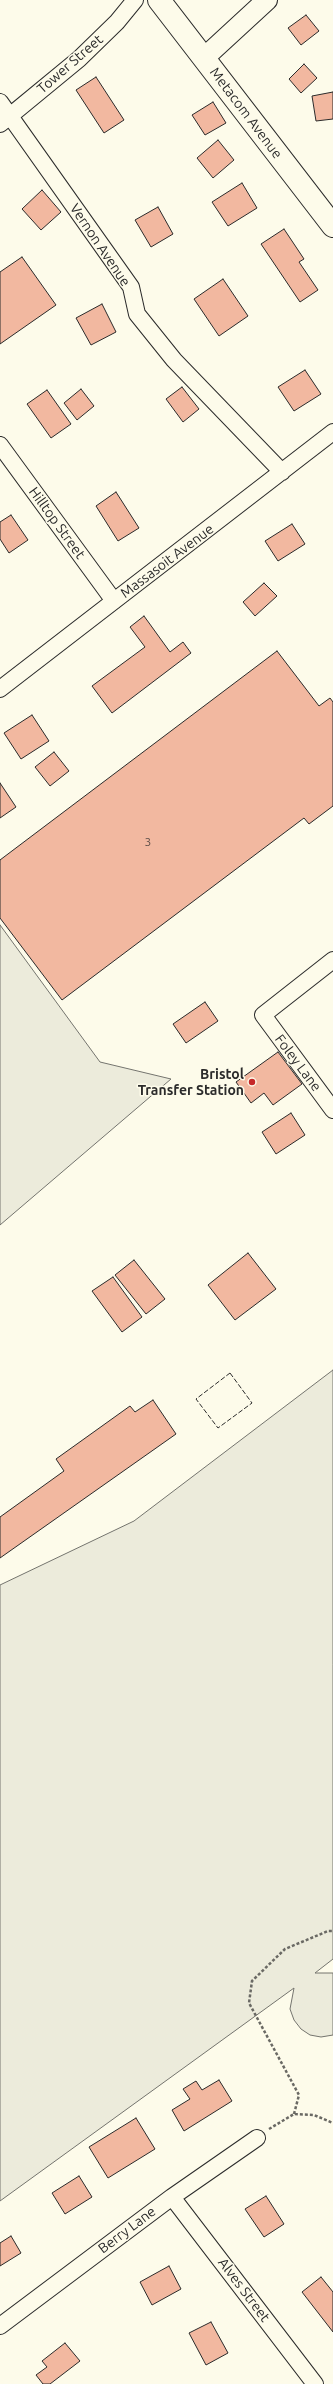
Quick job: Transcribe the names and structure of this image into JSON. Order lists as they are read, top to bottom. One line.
{"streets":{"main road":["Metacom Avenue"],"street":["Tower Street","Vernon Avenue","Hilltop Street","Massasoit Avenue","Foley Lane","Berry Lane","Alves Street"]},"crossings":[["Tower Street","Vernon Avenue"],["Vernon Avenue","Massasoit Avenue"],["Hilltop Street","Massasoit Avenue"],["Berry Lane","Alves Street"]],"places":["Bristol Transfer Station"],"house_numbers":["3"]}
